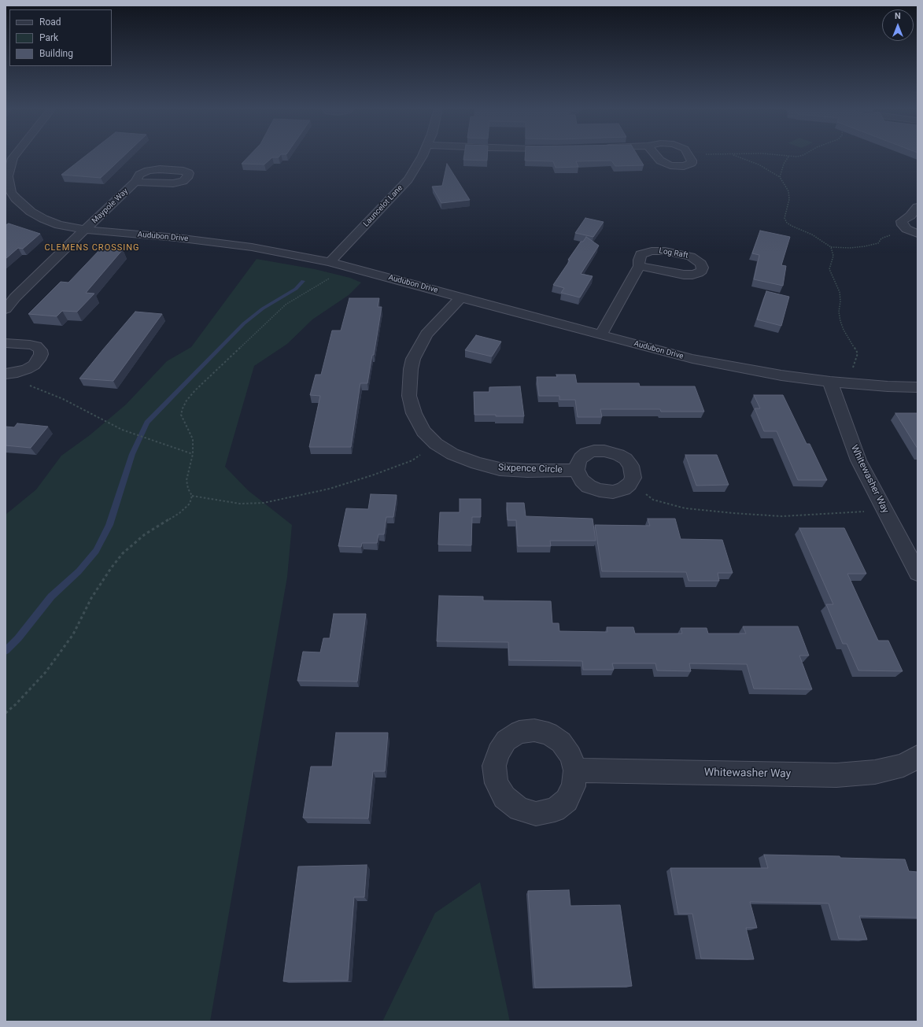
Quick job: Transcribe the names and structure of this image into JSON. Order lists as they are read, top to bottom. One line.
{"streets":{"street":["Maypole Way","Launcelot Lane","Audubon Drive","Sixpence Circle","Whitewasher Way"]},"crossings":[["Maypole Way","Audubon Drive"],["Launcelot Lane","Audubon Drive"],["Audubon Drive","Sixpence Circle"],["Audubon Drive","Whitewasher Way"]],"districts":["CLEMENS CROSSING"],"legend":["Road","Park","Building"],"north":"top"}
